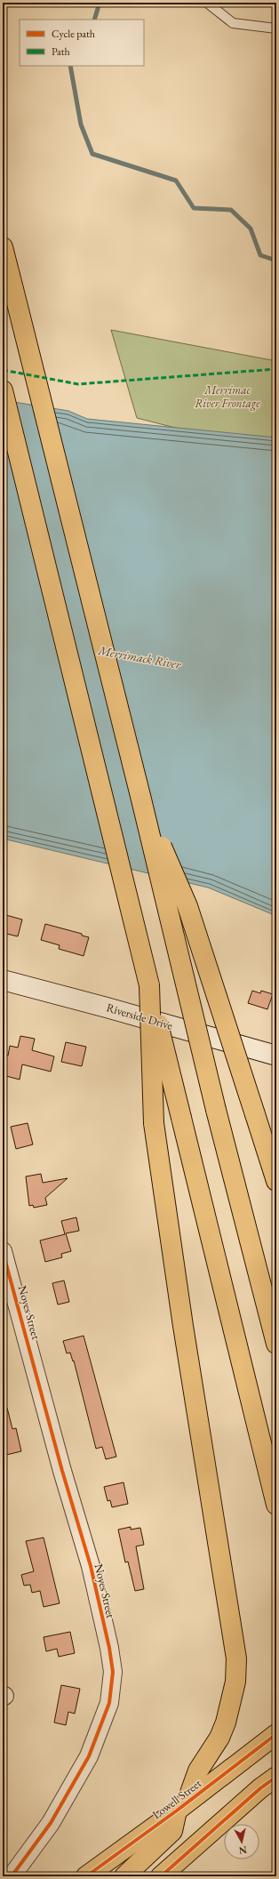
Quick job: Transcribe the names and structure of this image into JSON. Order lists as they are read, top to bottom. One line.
{"streets":{"main road":["Riverside Drive","Lowell Street"],"street":["Noyes Street"]},"water":["Merrimack River"],"parks":["Merrimac River Frontage"],"legend":["Cycle path","Path"],"north":"bottom"}
